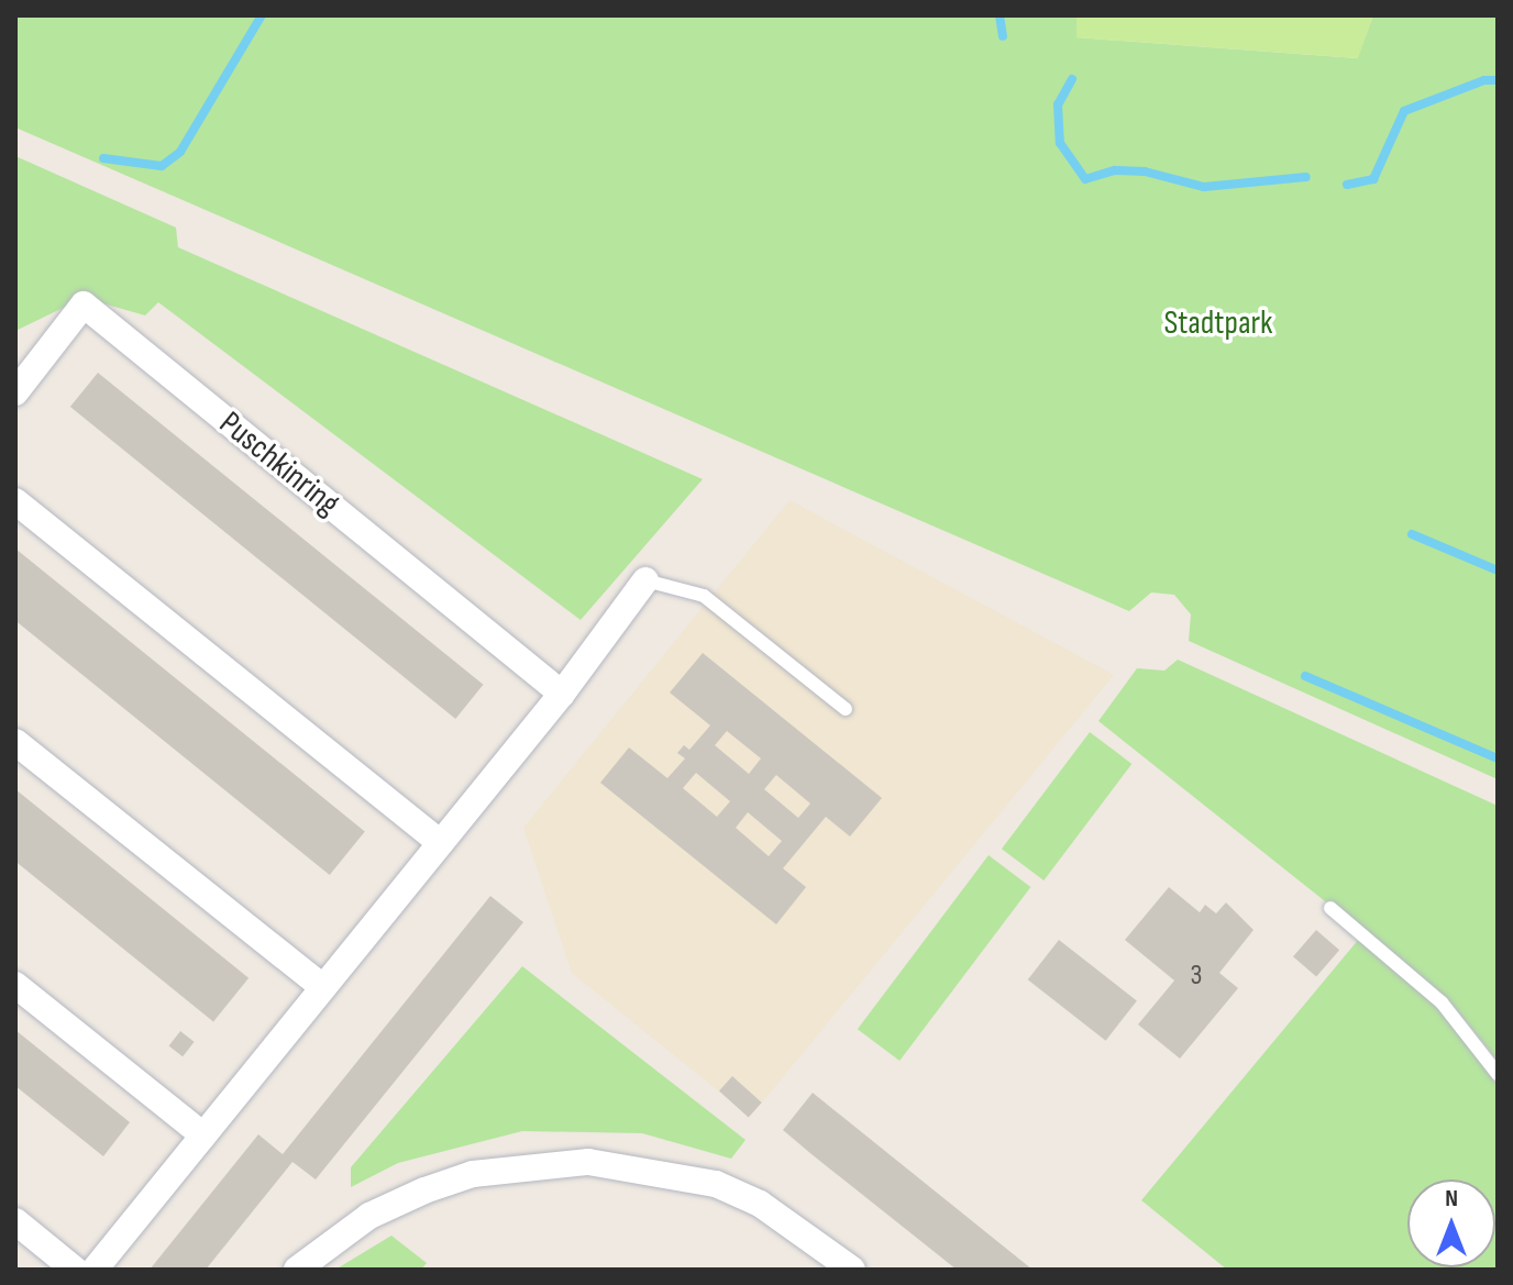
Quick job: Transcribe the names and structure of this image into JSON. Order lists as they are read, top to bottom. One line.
{"streets":{"street":["Puschkinring"]},"parks":["Stadtpark"],"house_numbers":["3"],"north":"top"}
